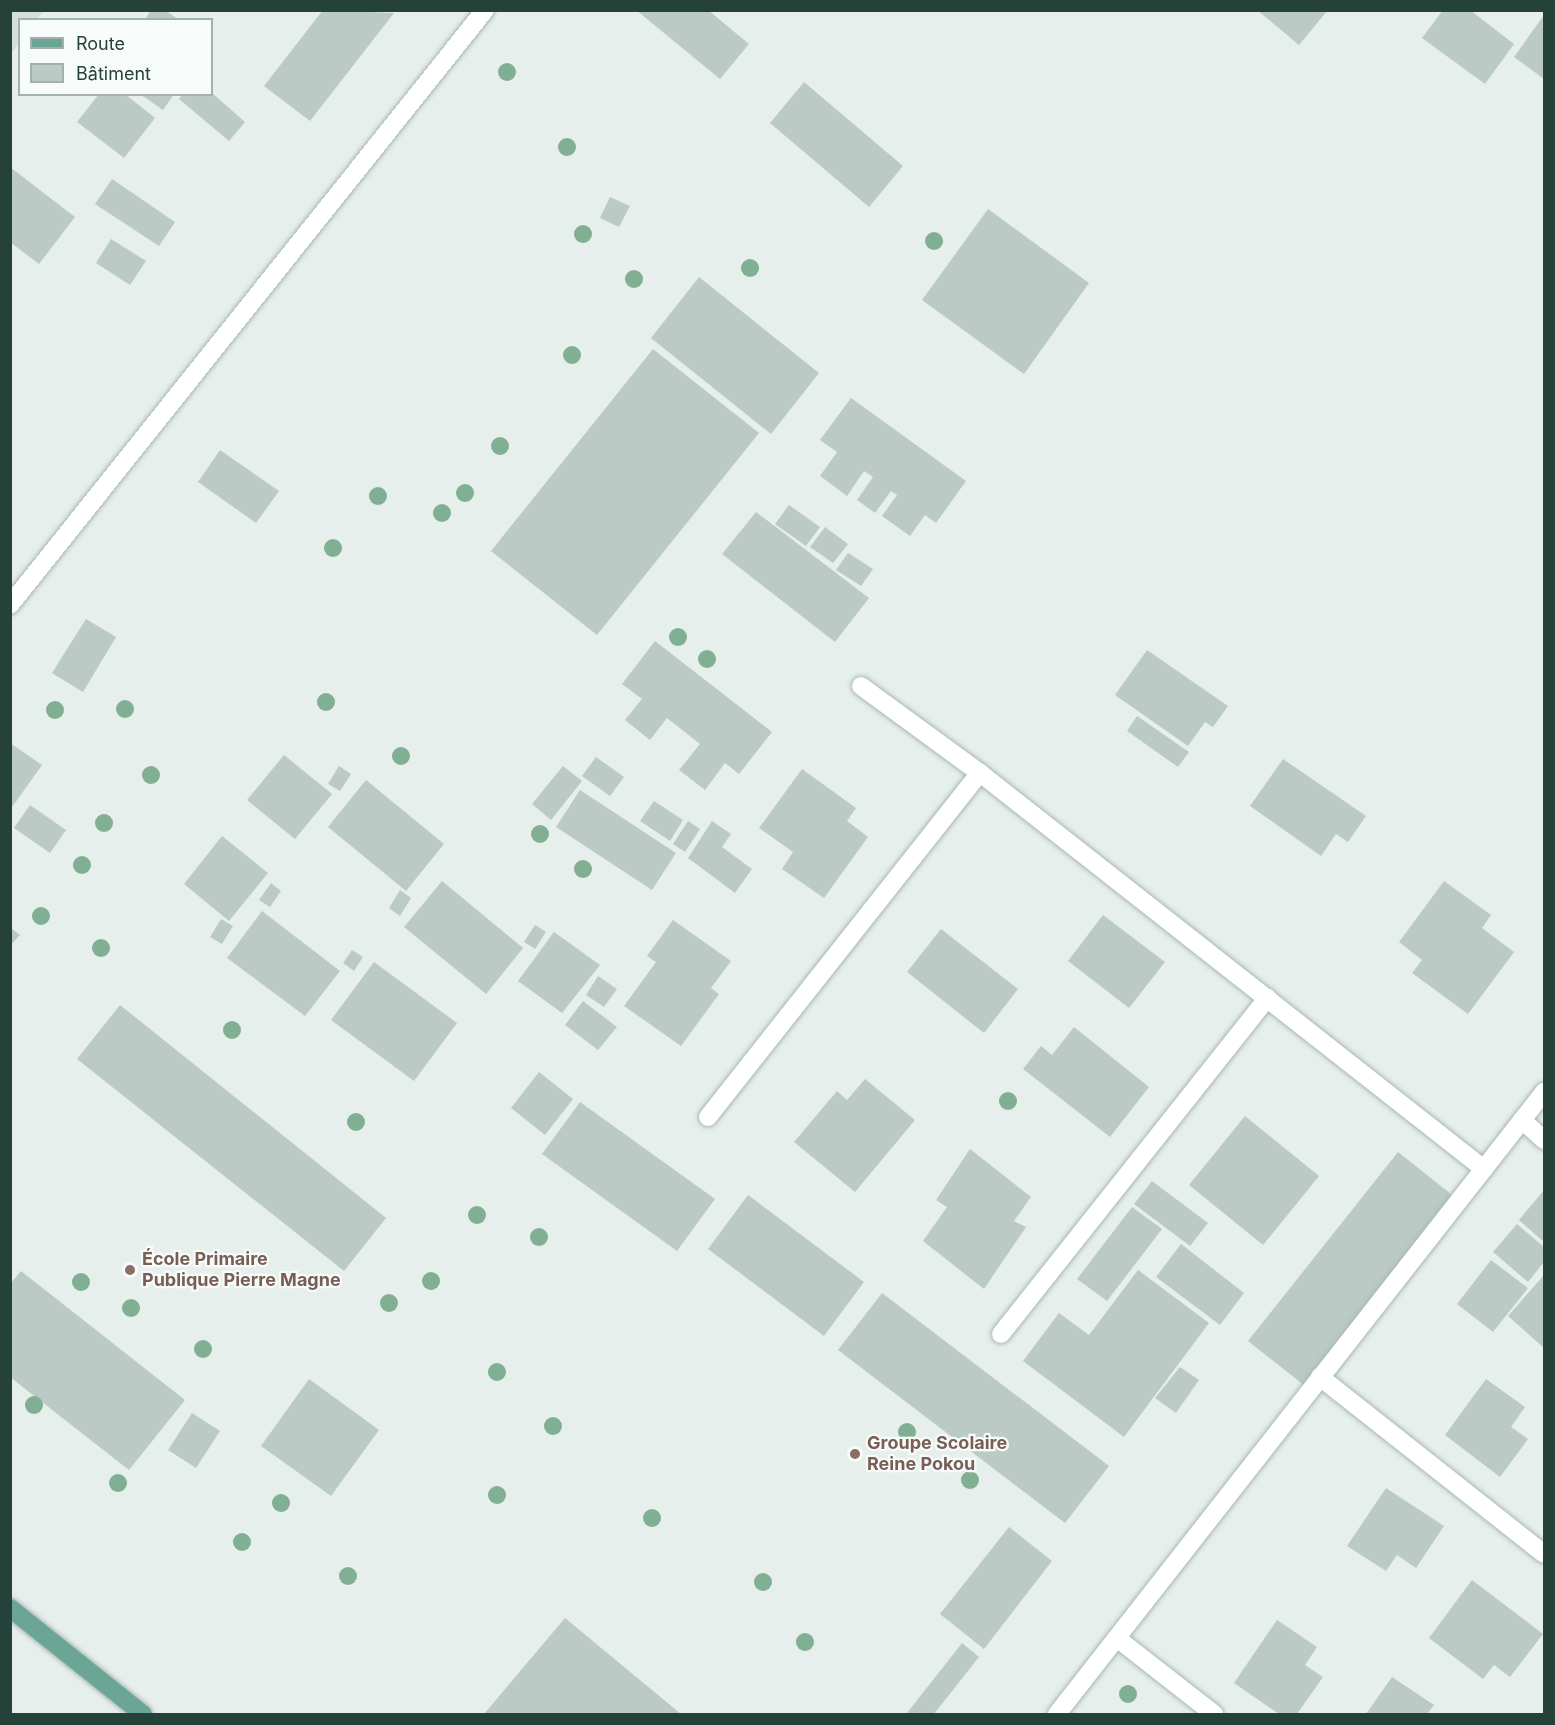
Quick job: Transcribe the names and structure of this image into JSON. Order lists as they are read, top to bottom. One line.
{"places":["École Primaire Publique Pierre Magne","Groupe Scolaire Reine Pokou"],"legend":["Route","Bâtiment"]}
